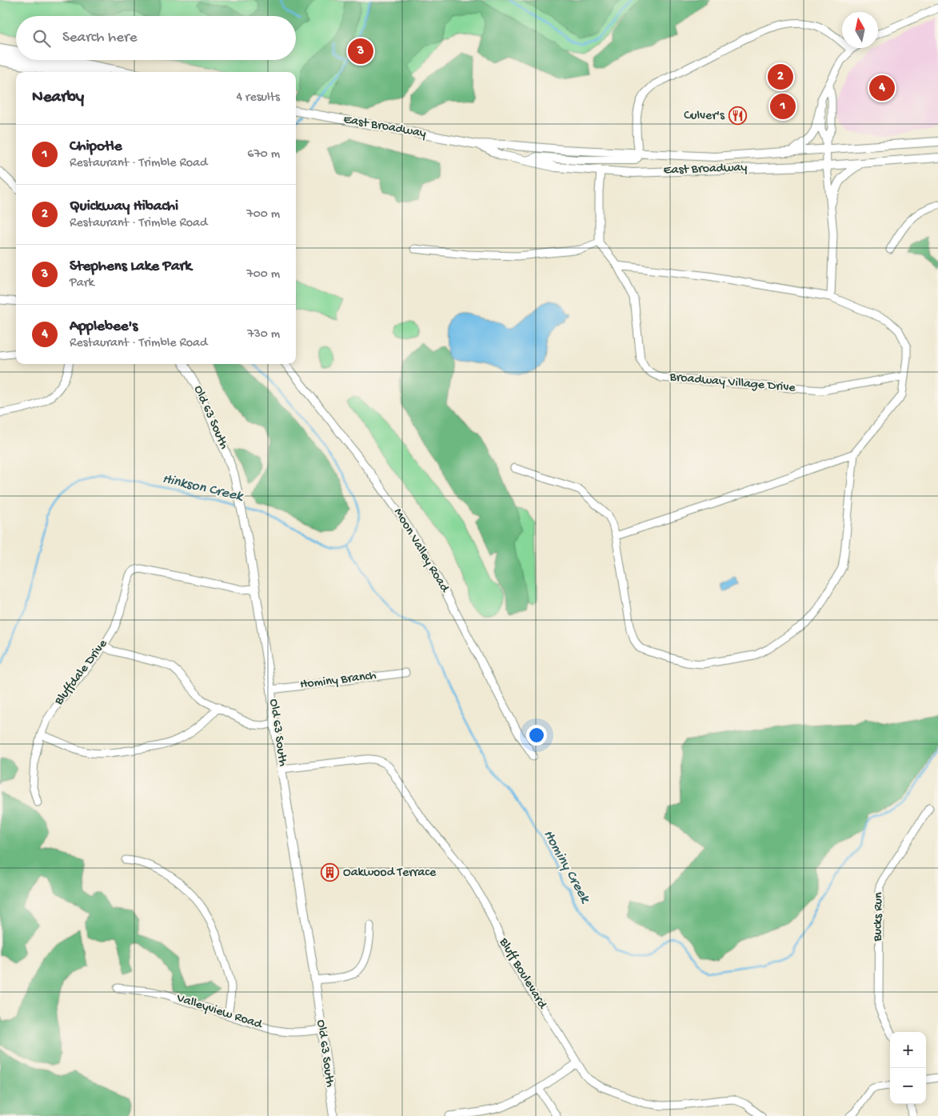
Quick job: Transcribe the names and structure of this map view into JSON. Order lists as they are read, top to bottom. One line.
{"streets":{"main road":["East Broadway","Old 63 South"],"street":["Broadway Village Drive","Moon Valley Road","Bluffdale Drive","Hominy Branch","Bucks Run","Bluff Boulevard","Valleyview Road"]},"crossings":[["Old 63 South","Bluffdale Drive"],["Old 63 South","Hominy Branch"],["Old 63 South","Bluff Boulevard"],["Old 63 South","Valleyview Road"]],"water":["Hinkson Creek","Hominy Creek"],"places":{"restaurant":["Culver's"],"building":["Oakwood Terrace"]},"north":"top","page":{"search":"Search here","pins":["3","2","4","1"],"heading":["Nearby","4 results"],"list":[{"mark":"1","name":"Chipotle","note":"Restaurant · Trimble Road","value":"670 m"},{"mark":"2","name":"Quickway Hibachi","note":"Restaurant · Trimble Road","value":"700 m"},{"mark":"3","name":"Stephens Lake Park","note":"Park","value":"700 m"},{"mark":"4","name":"Applebee's","note":"Restaurant · Trimble Road","value":"730 m"}],"map_buttons":["+","−"]}}
